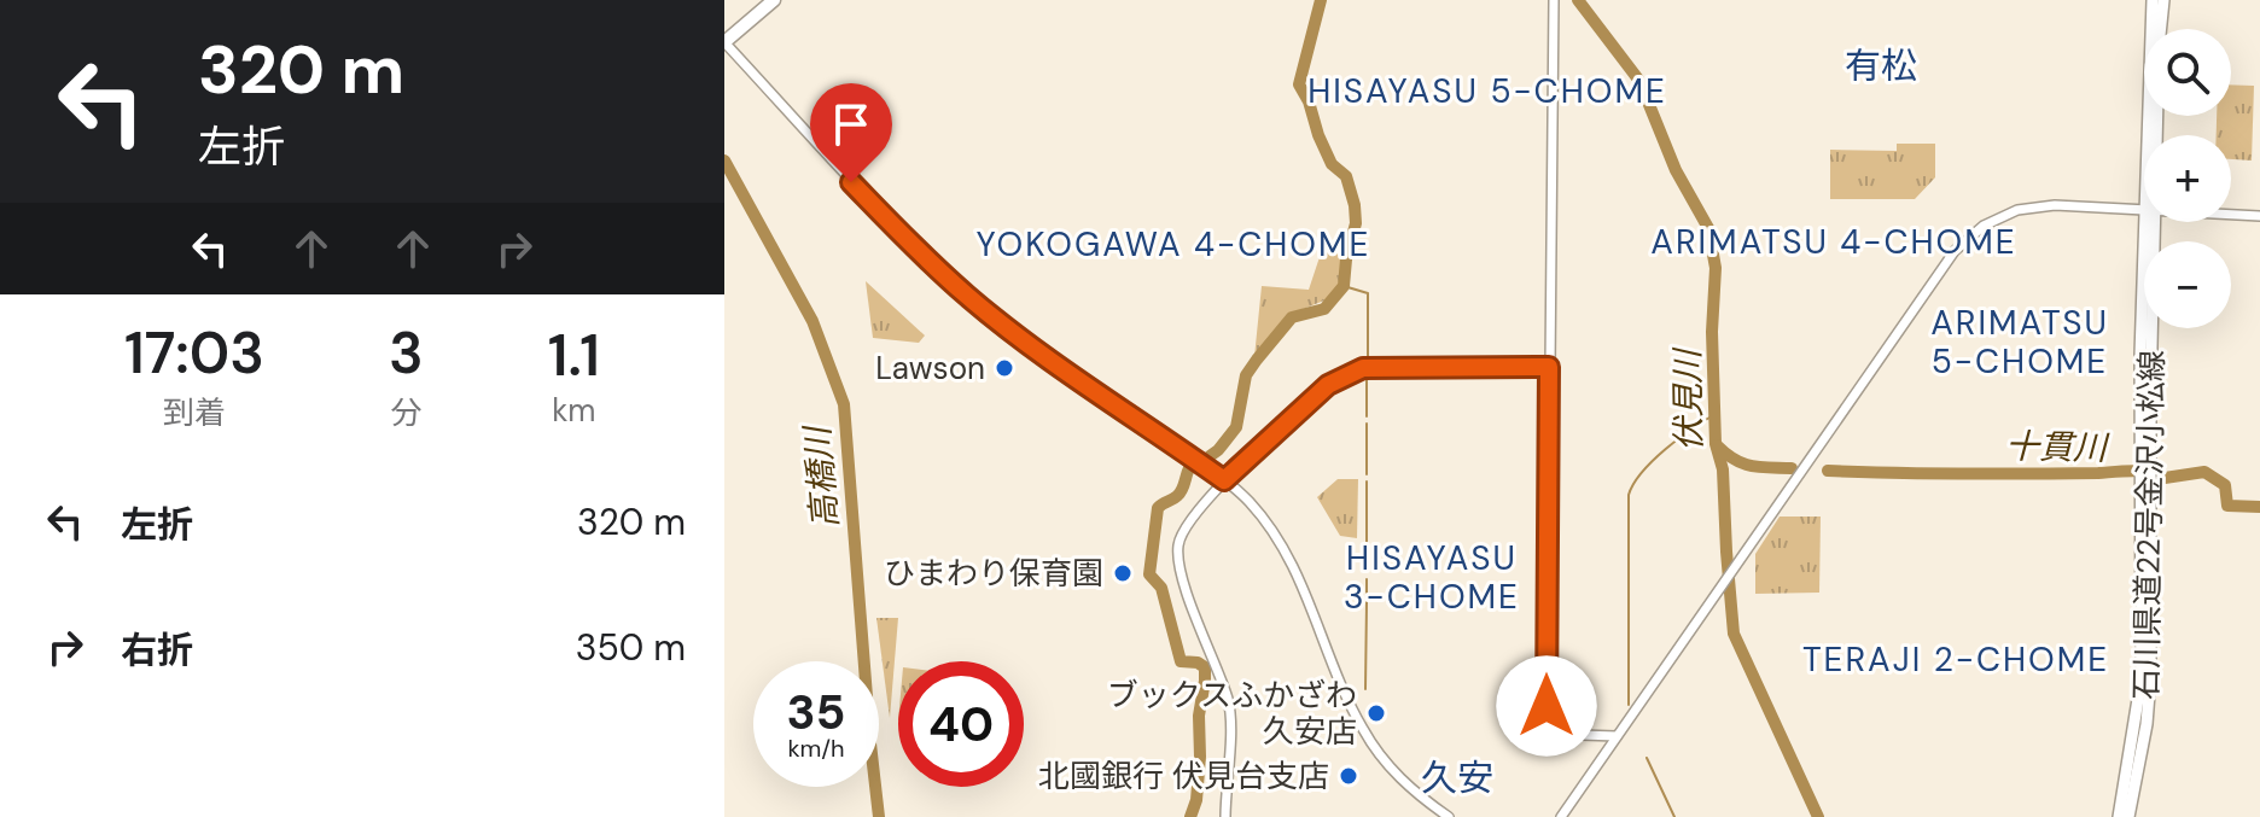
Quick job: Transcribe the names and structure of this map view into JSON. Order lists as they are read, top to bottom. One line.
{"streets":{"main road":["石川県道22号金沢小松線"]},"districts":["有松","HISAYASU 5-CHOME","ARIMATSU 4-CHOME","YOKOGAWA 4-CHOME","ARIMATSU 5-CHOME","HISAYASU 3-CHOME","TERAJI 2-CHOME","久安"],"water":["伏見川","十貫川","高橋川"],"places":["Lawson","ひまわり保育園","ブックスふかざわ 久安店","北國銀行 伏見台支店"],"page":{"turn":["320 m","左折"],"map_buttons":["+","−"],"eta":["17:03","到着","3","分","1.1","km"],"list":[{"name":"左折","value":"320 m"},{"name":"右折","value":"350 m"}],"speed":"35 km/h","limit":"40"}}
